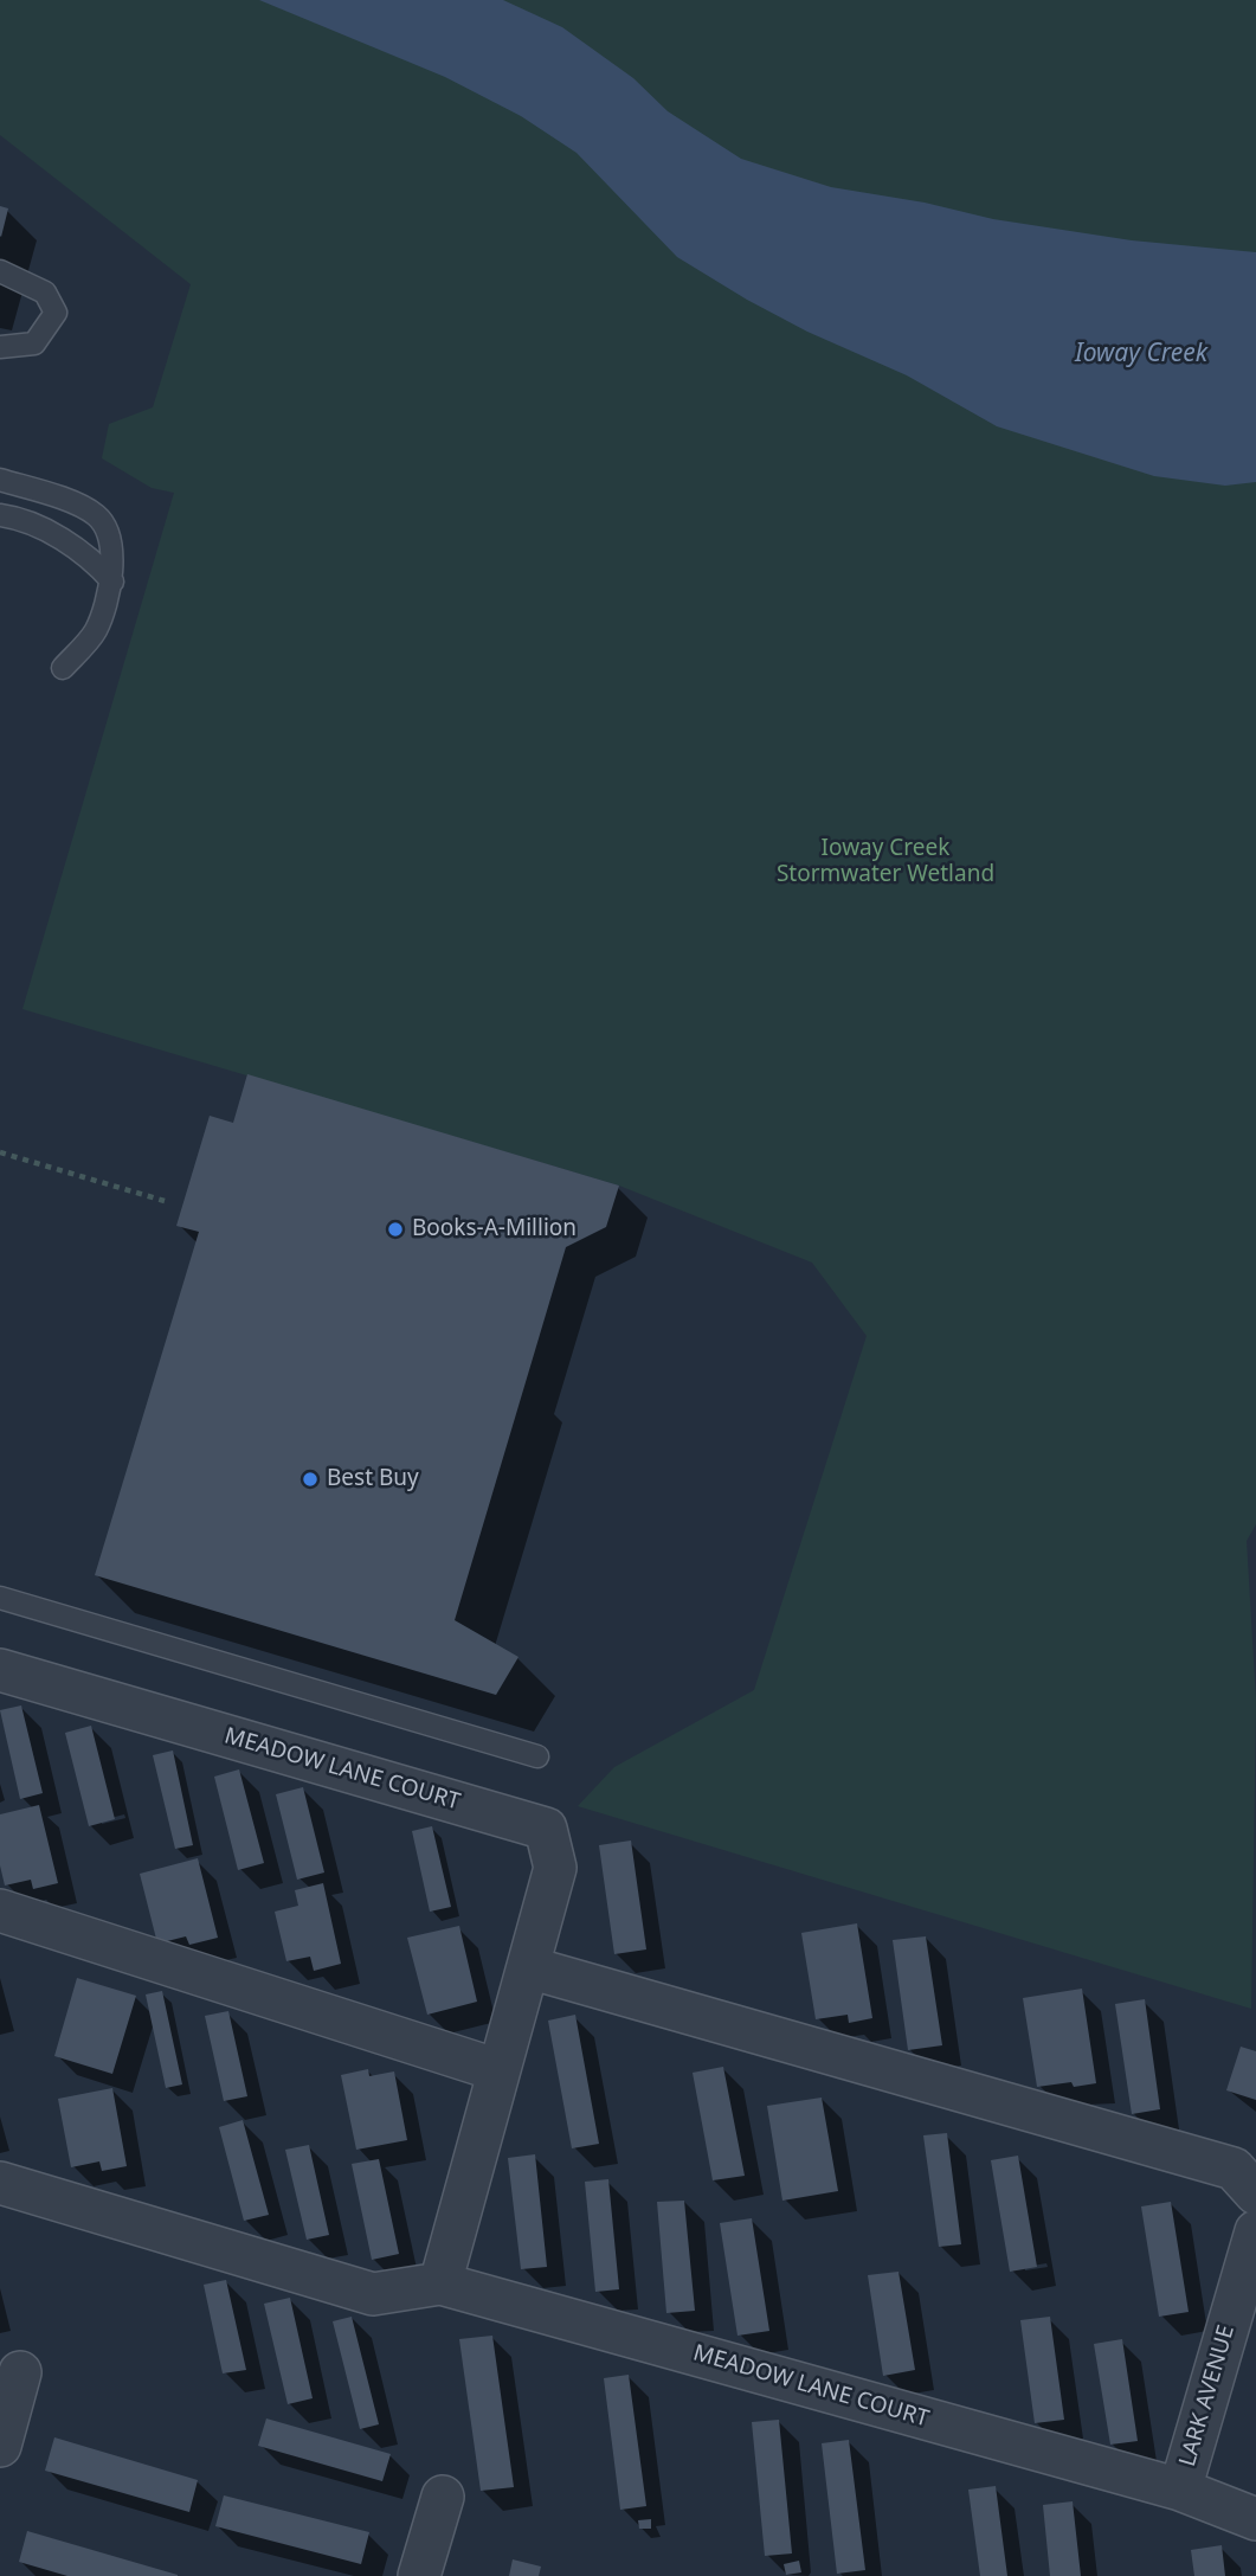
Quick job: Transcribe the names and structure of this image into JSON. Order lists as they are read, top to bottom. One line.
{"streets":{"street":["MEADOW LANE COURT","LARK AVENUE"]},"crossings":[["MEADOW LANE COURT","LARK AVENUE"]],"water":["Ioway Creek"],"parks":["Ioway Creek Stormwater Wetland"],"places":["Books-A-Million","Best Buy"]}
